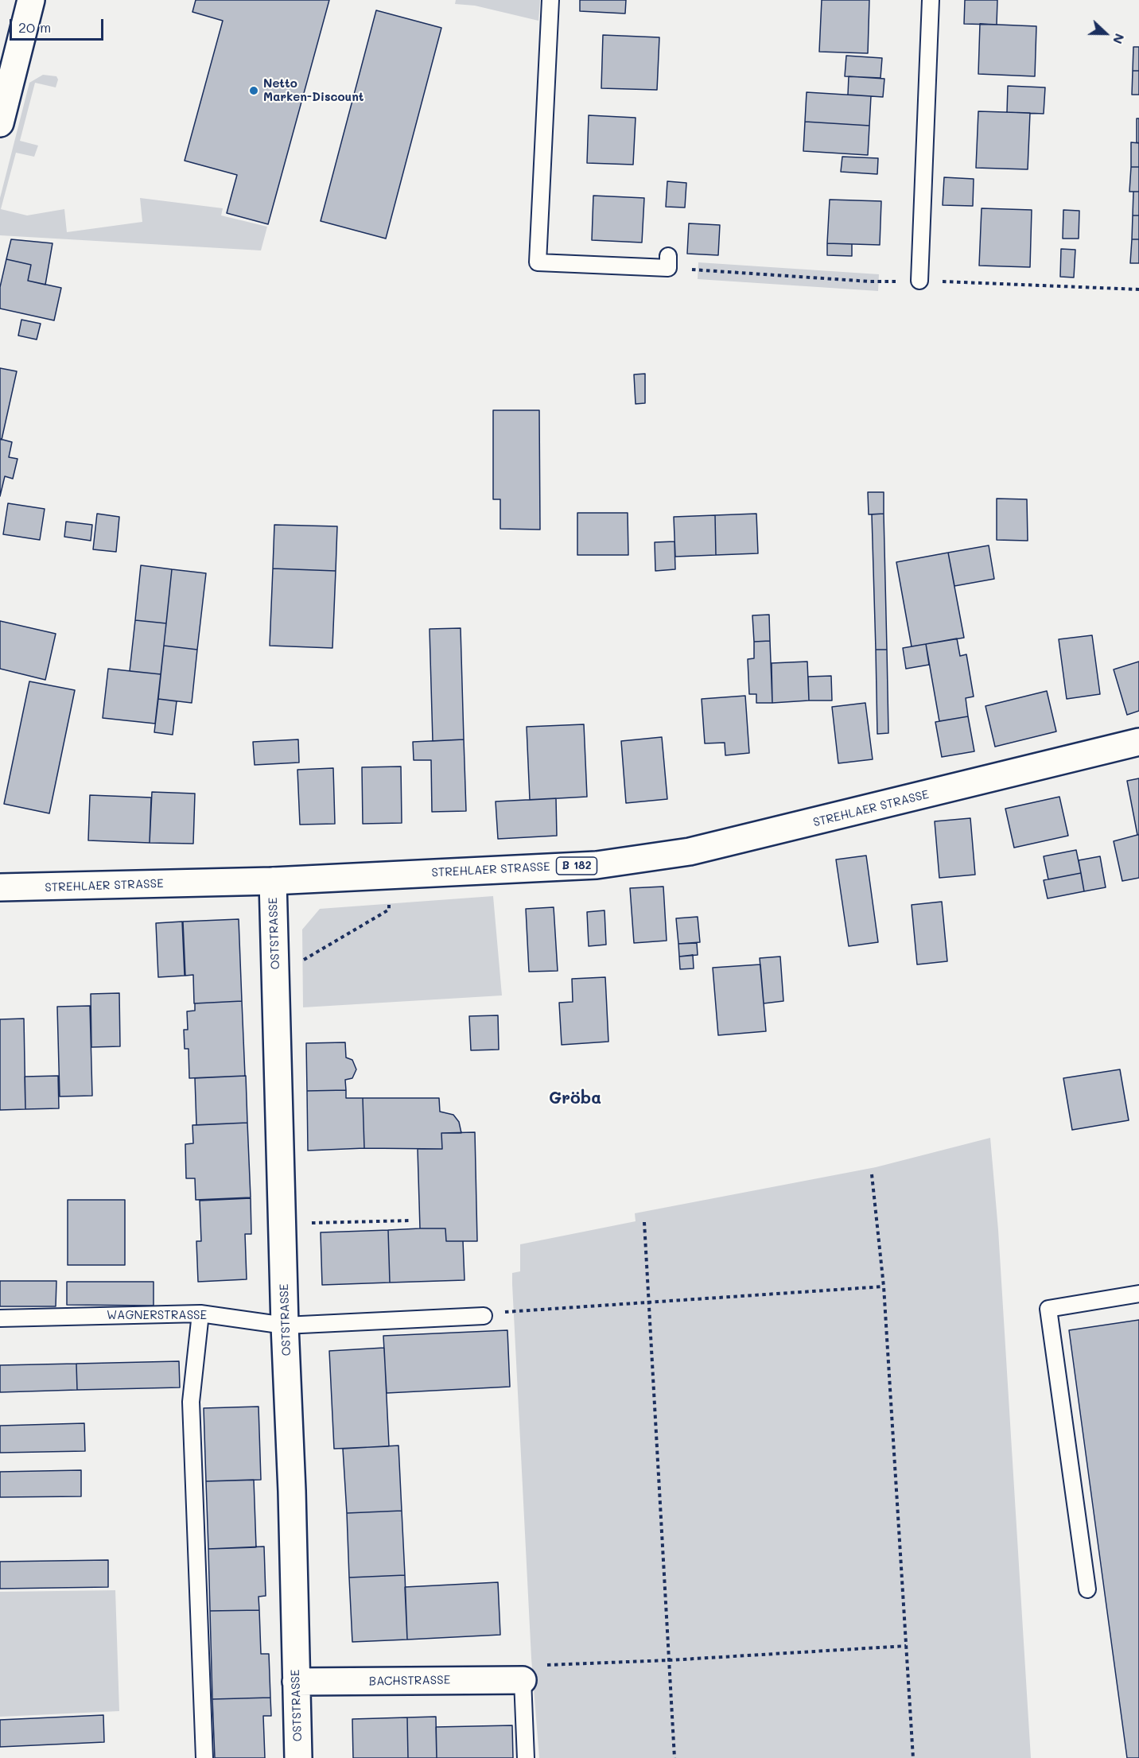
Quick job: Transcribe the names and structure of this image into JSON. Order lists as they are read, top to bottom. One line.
{"streets":{"street":["STREHLAER STRASSE","B 182","OSTSTRASSE","BACHSTRASSE"],"lane":["WAGNERSTRASSE"]},"crossings":[["STREHLAER STRASSE","OSTSTRASSE"],["OSTSTRASSE","WAGNERSTRASSE"],["OSTSTRASSE","BACHSTRASSE"]],"districts":["Gröba"],"places":["Netto Marken-Discount"],"scale_bar":"20 m","north":"right"}
